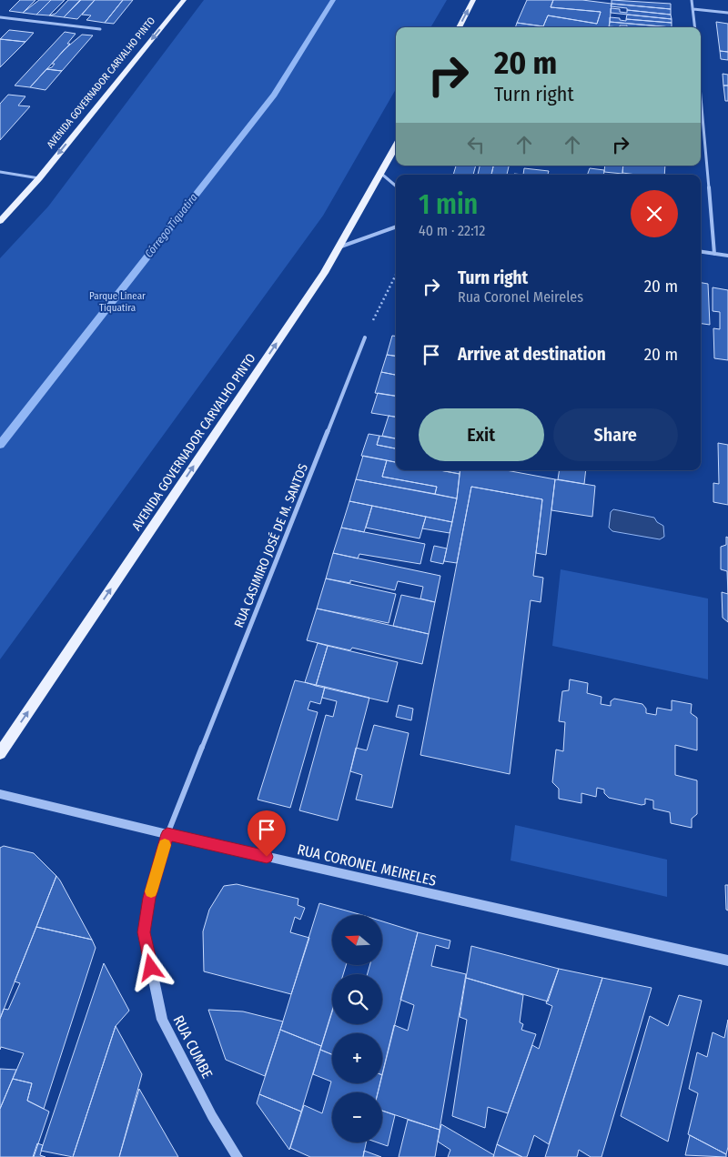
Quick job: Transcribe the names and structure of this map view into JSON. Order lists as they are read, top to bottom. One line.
{"streets":{"main road":["AVENIDA GOVERNADOR CARVALHO PINTO"],"street":["RUA CASIMIRO JOSÉ DE M. SANTOS","RUA CORONEL MEIRELES","RUA CUMBE"]},"crossings":[["RUA CASIMIRO JOSÉ DE M. SANTOS","RUA CORONEL MEIRELES"],["RUA CASIMIRO JOSÉ DE M. SANTOS","RUA CUMBE"],["RUA CORONEL MEIRELES","RUA CUMBE"]],"water":["Córrego Tiquatira"],"parks":["Parque Linear Tiquatira"],"north":"left","page":{"turn":["20 m","Turn right"],"heading":["1 min","40 m · 22:12"],"list":[{"name":"Turn right","note":"Rua Coronel Meireles","value":"20 m"},{"name":"Arrive at destination","value":"20 m"}],"buttons":["Exit","Share"],"map_buttons":["+","−"]}}
